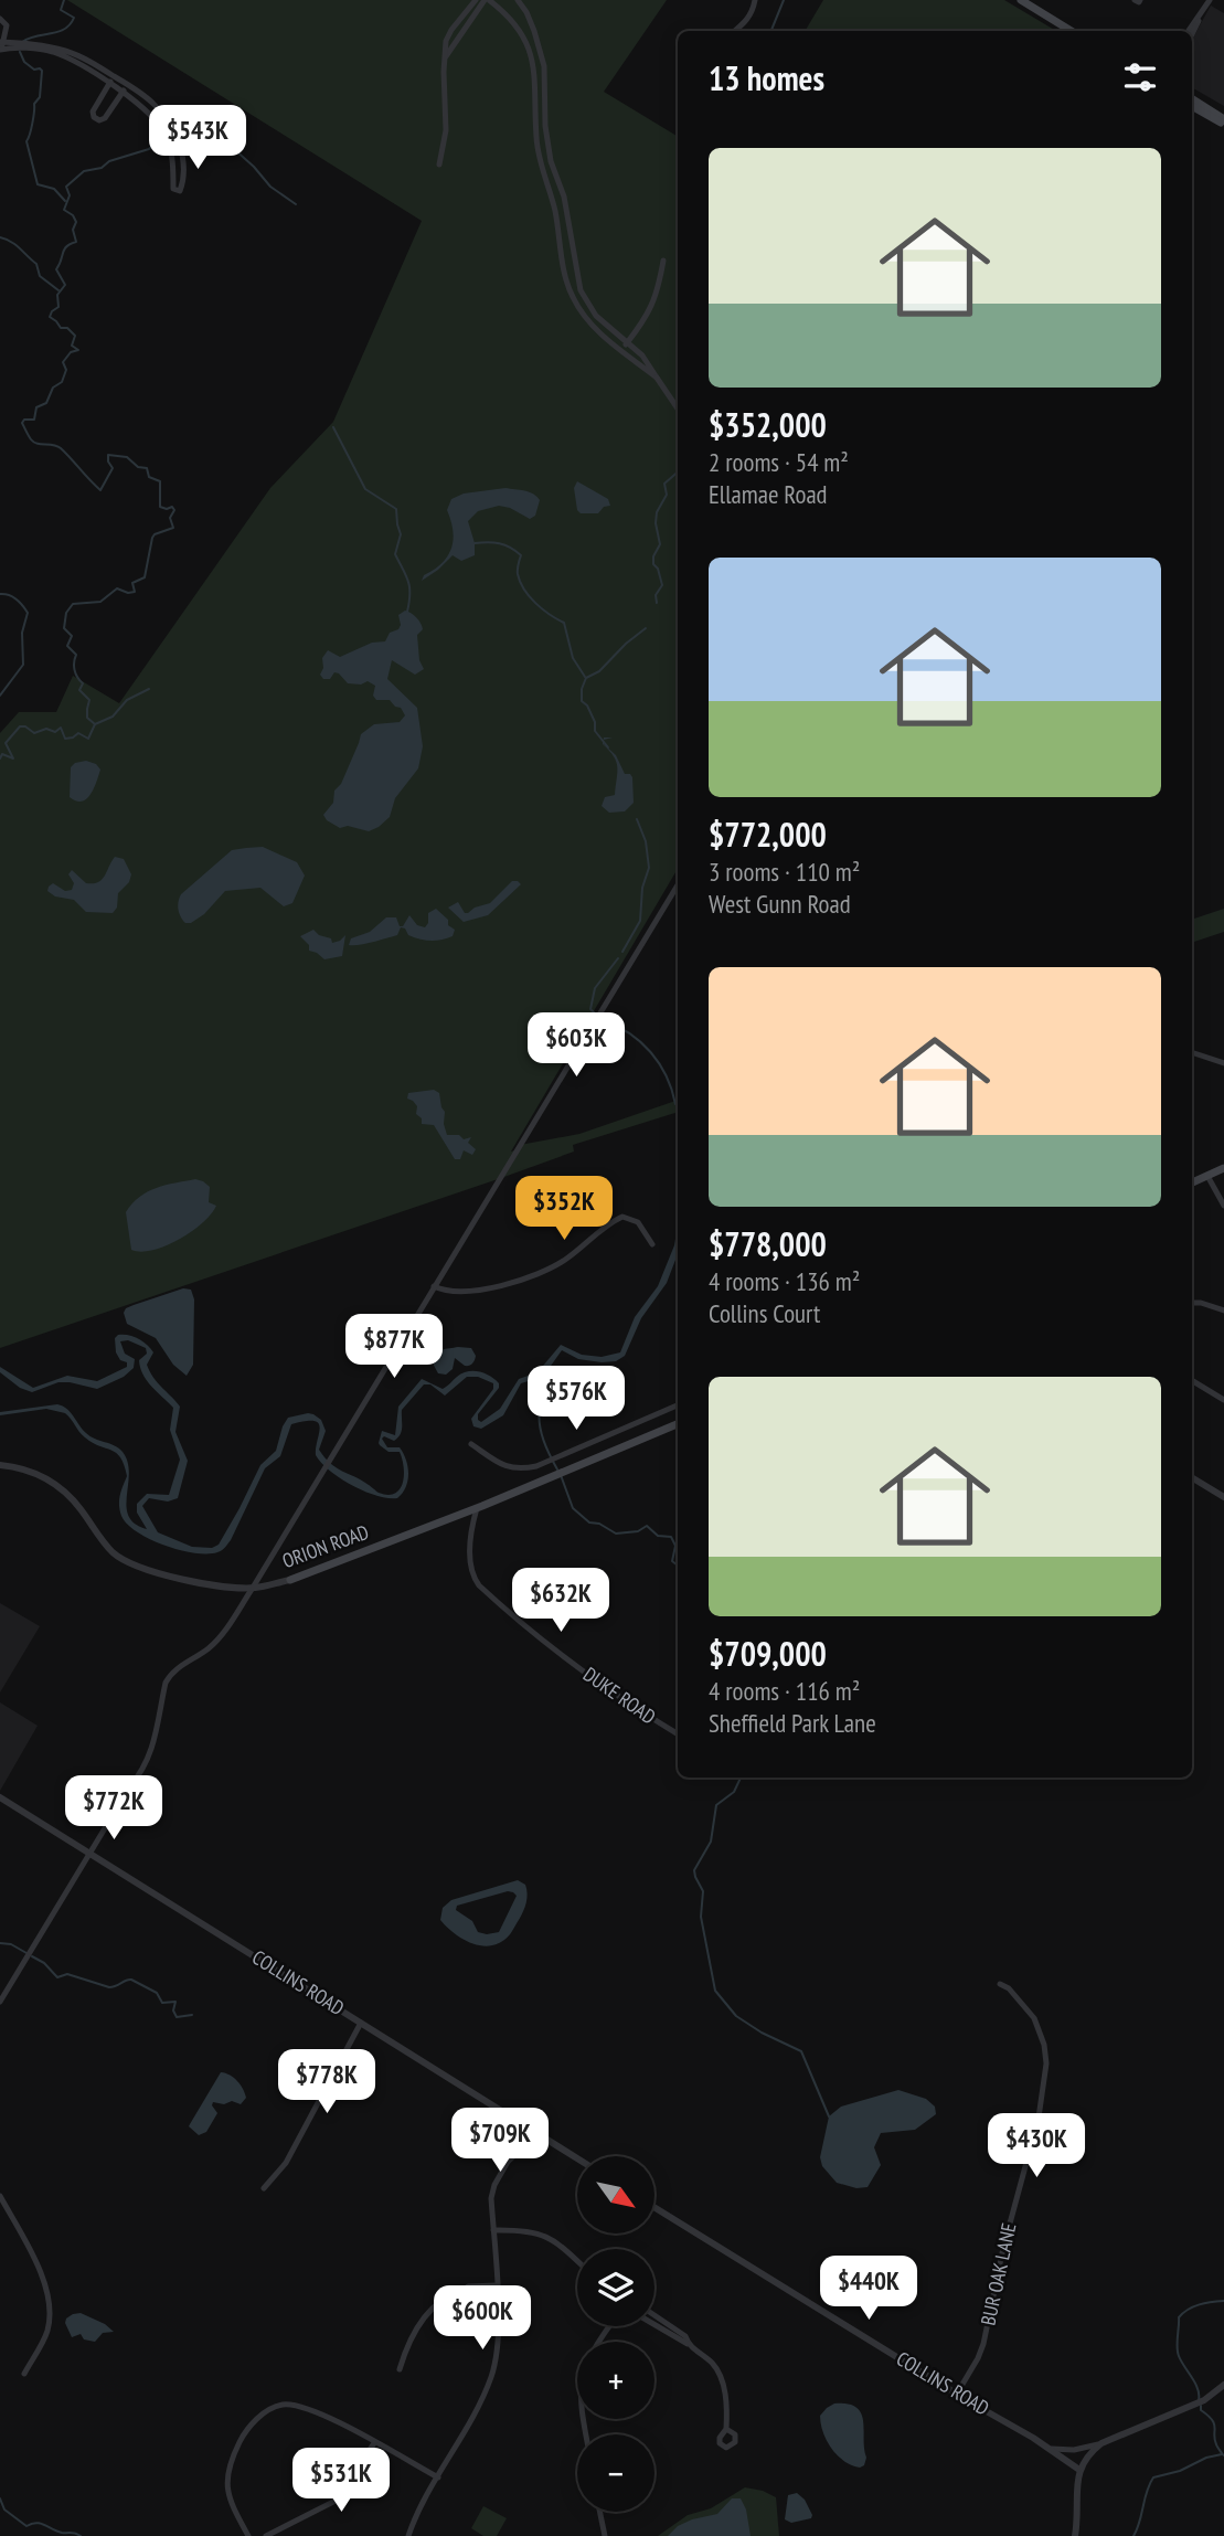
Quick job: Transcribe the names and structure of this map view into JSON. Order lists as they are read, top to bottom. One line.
{"streets":{"main road":["ORION ROAD"],"street":["DUKE ROAD","COLLINS ROAD","BUR OAK LANE"]},"crossings":[["ORION ROAD","DUKE ROAD"],["COLLINS ROAD","BUR OAK LANE"]],"north":"bottom right","page":{"heading":"13 homes","price":["$543K","$603K","$352K","$877K","$576K","$632K","$772K","$778K","$709K","$430K","$440K","$600K","$531K"],"list":[{"name":"$352,000","note":"2 rooms · 54 m² · Ellamae Road"},{"name":"$772,000","note":"3 rooms · 110 m² · West Gunn Road"},{"name":"$778,000","note":"4 rooms · 136 m² · Collins Court"},{"name":"$709,000","note":"4 rooms · 116 m² · Sheffield Park Lane"}],"map_buttons":["+","−"]}}
